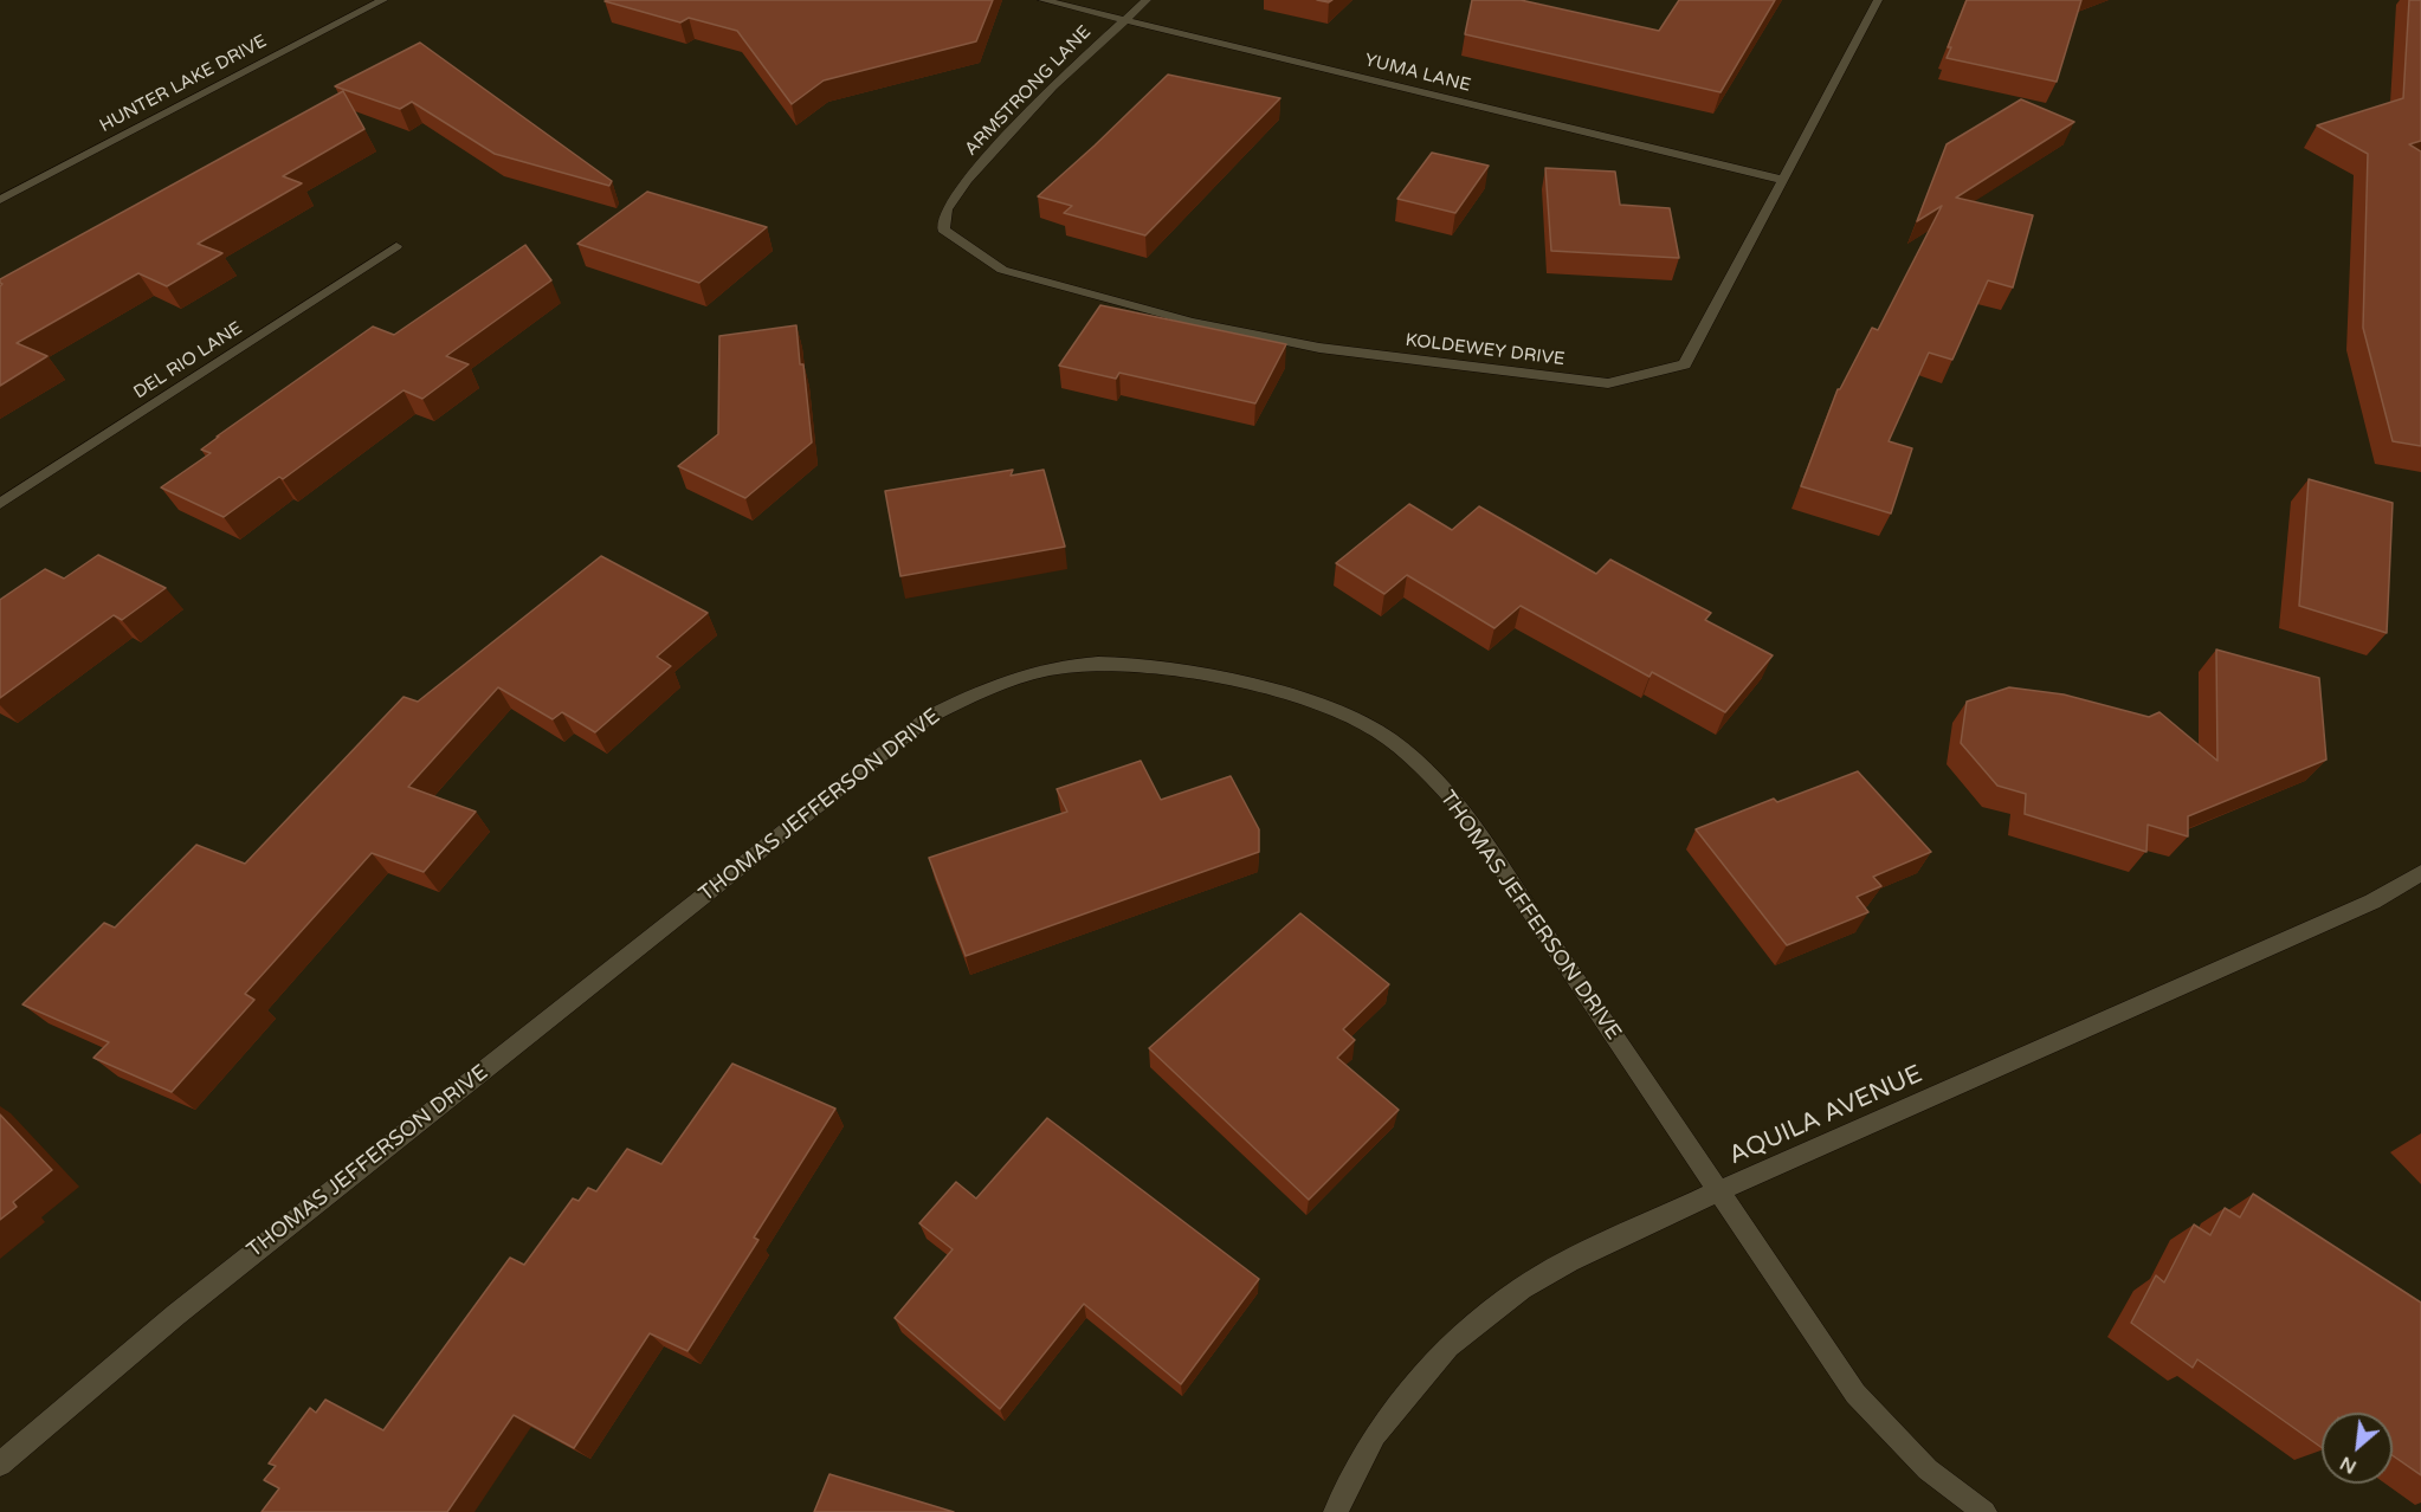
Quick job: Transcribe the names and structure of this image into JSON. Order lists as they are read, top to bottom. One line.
{"streets":{"street":["YUMA LANE","HUNTER LAKE DRIVE","ARMSTRONG LANE","KOLDEWEY DRIVE","DEL RIO LANE","THOMAS JEFFERSON DRIVE","AQUILA AVENUE"]},"crossings":[["YUMA LANE","ARMSTRONG LANE"],["YUMA LANE","KOLDEWEY DRIVE"],["ARMSTRONG LANE","KOLDEWEY DRIVE"],["THOMAS JEFFERSON DRIVE","AQUILA AVENUE"]],"north":"bottom left"}
